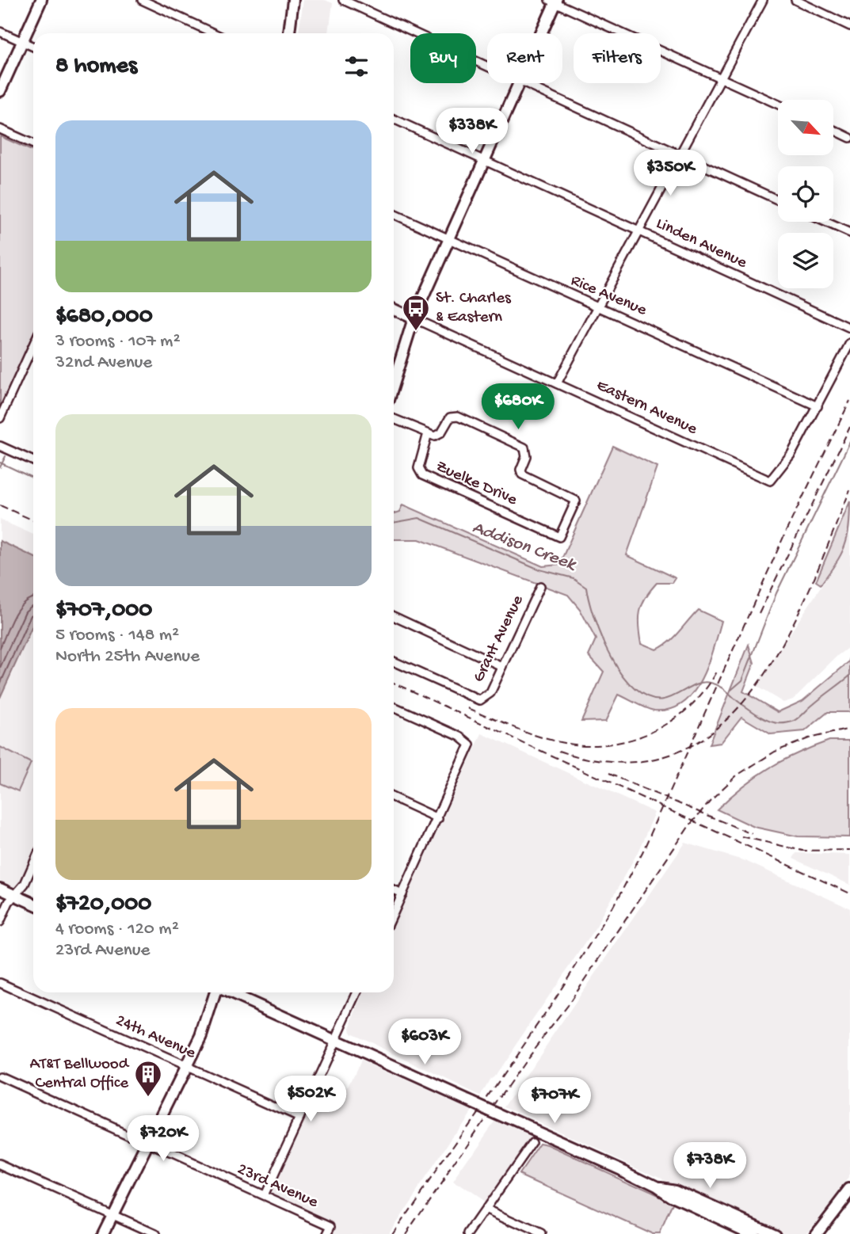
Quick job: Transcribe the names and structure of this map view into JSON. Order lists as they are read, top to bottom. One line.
{"streets":{"main road":["Eastern Avenue"],"street":["Linden Avenue","Rice Avenue","Zuelke Drive","Grant Avenue","24th Avenue","23rd Avenue"]},"crossings":[["Rice Avenue","Eastern Avenue"]],"water":["Addison Creek"],"places":{"bus stop":["St. Charles & Eastern"],"building":["AT&T Bellwood Central Office"]},"north":"bottom right","page":{"chip":["Buy","Rent","Filters"],"heading":"8 homes","list":[{"name":"$680,000","note":"3 rooms · 107 m² · 32nd Avenue"},{"name":"$707,000","note":"5 rooms · 148 m² · North 25th Avenue"},{"name":"$720,000","note":"4 rooms · 120 m² · 23rd Avenue"}],"price":["$338K","$350K","$680K","$603K","$502K","$707K","$720K","$738K"]}}
